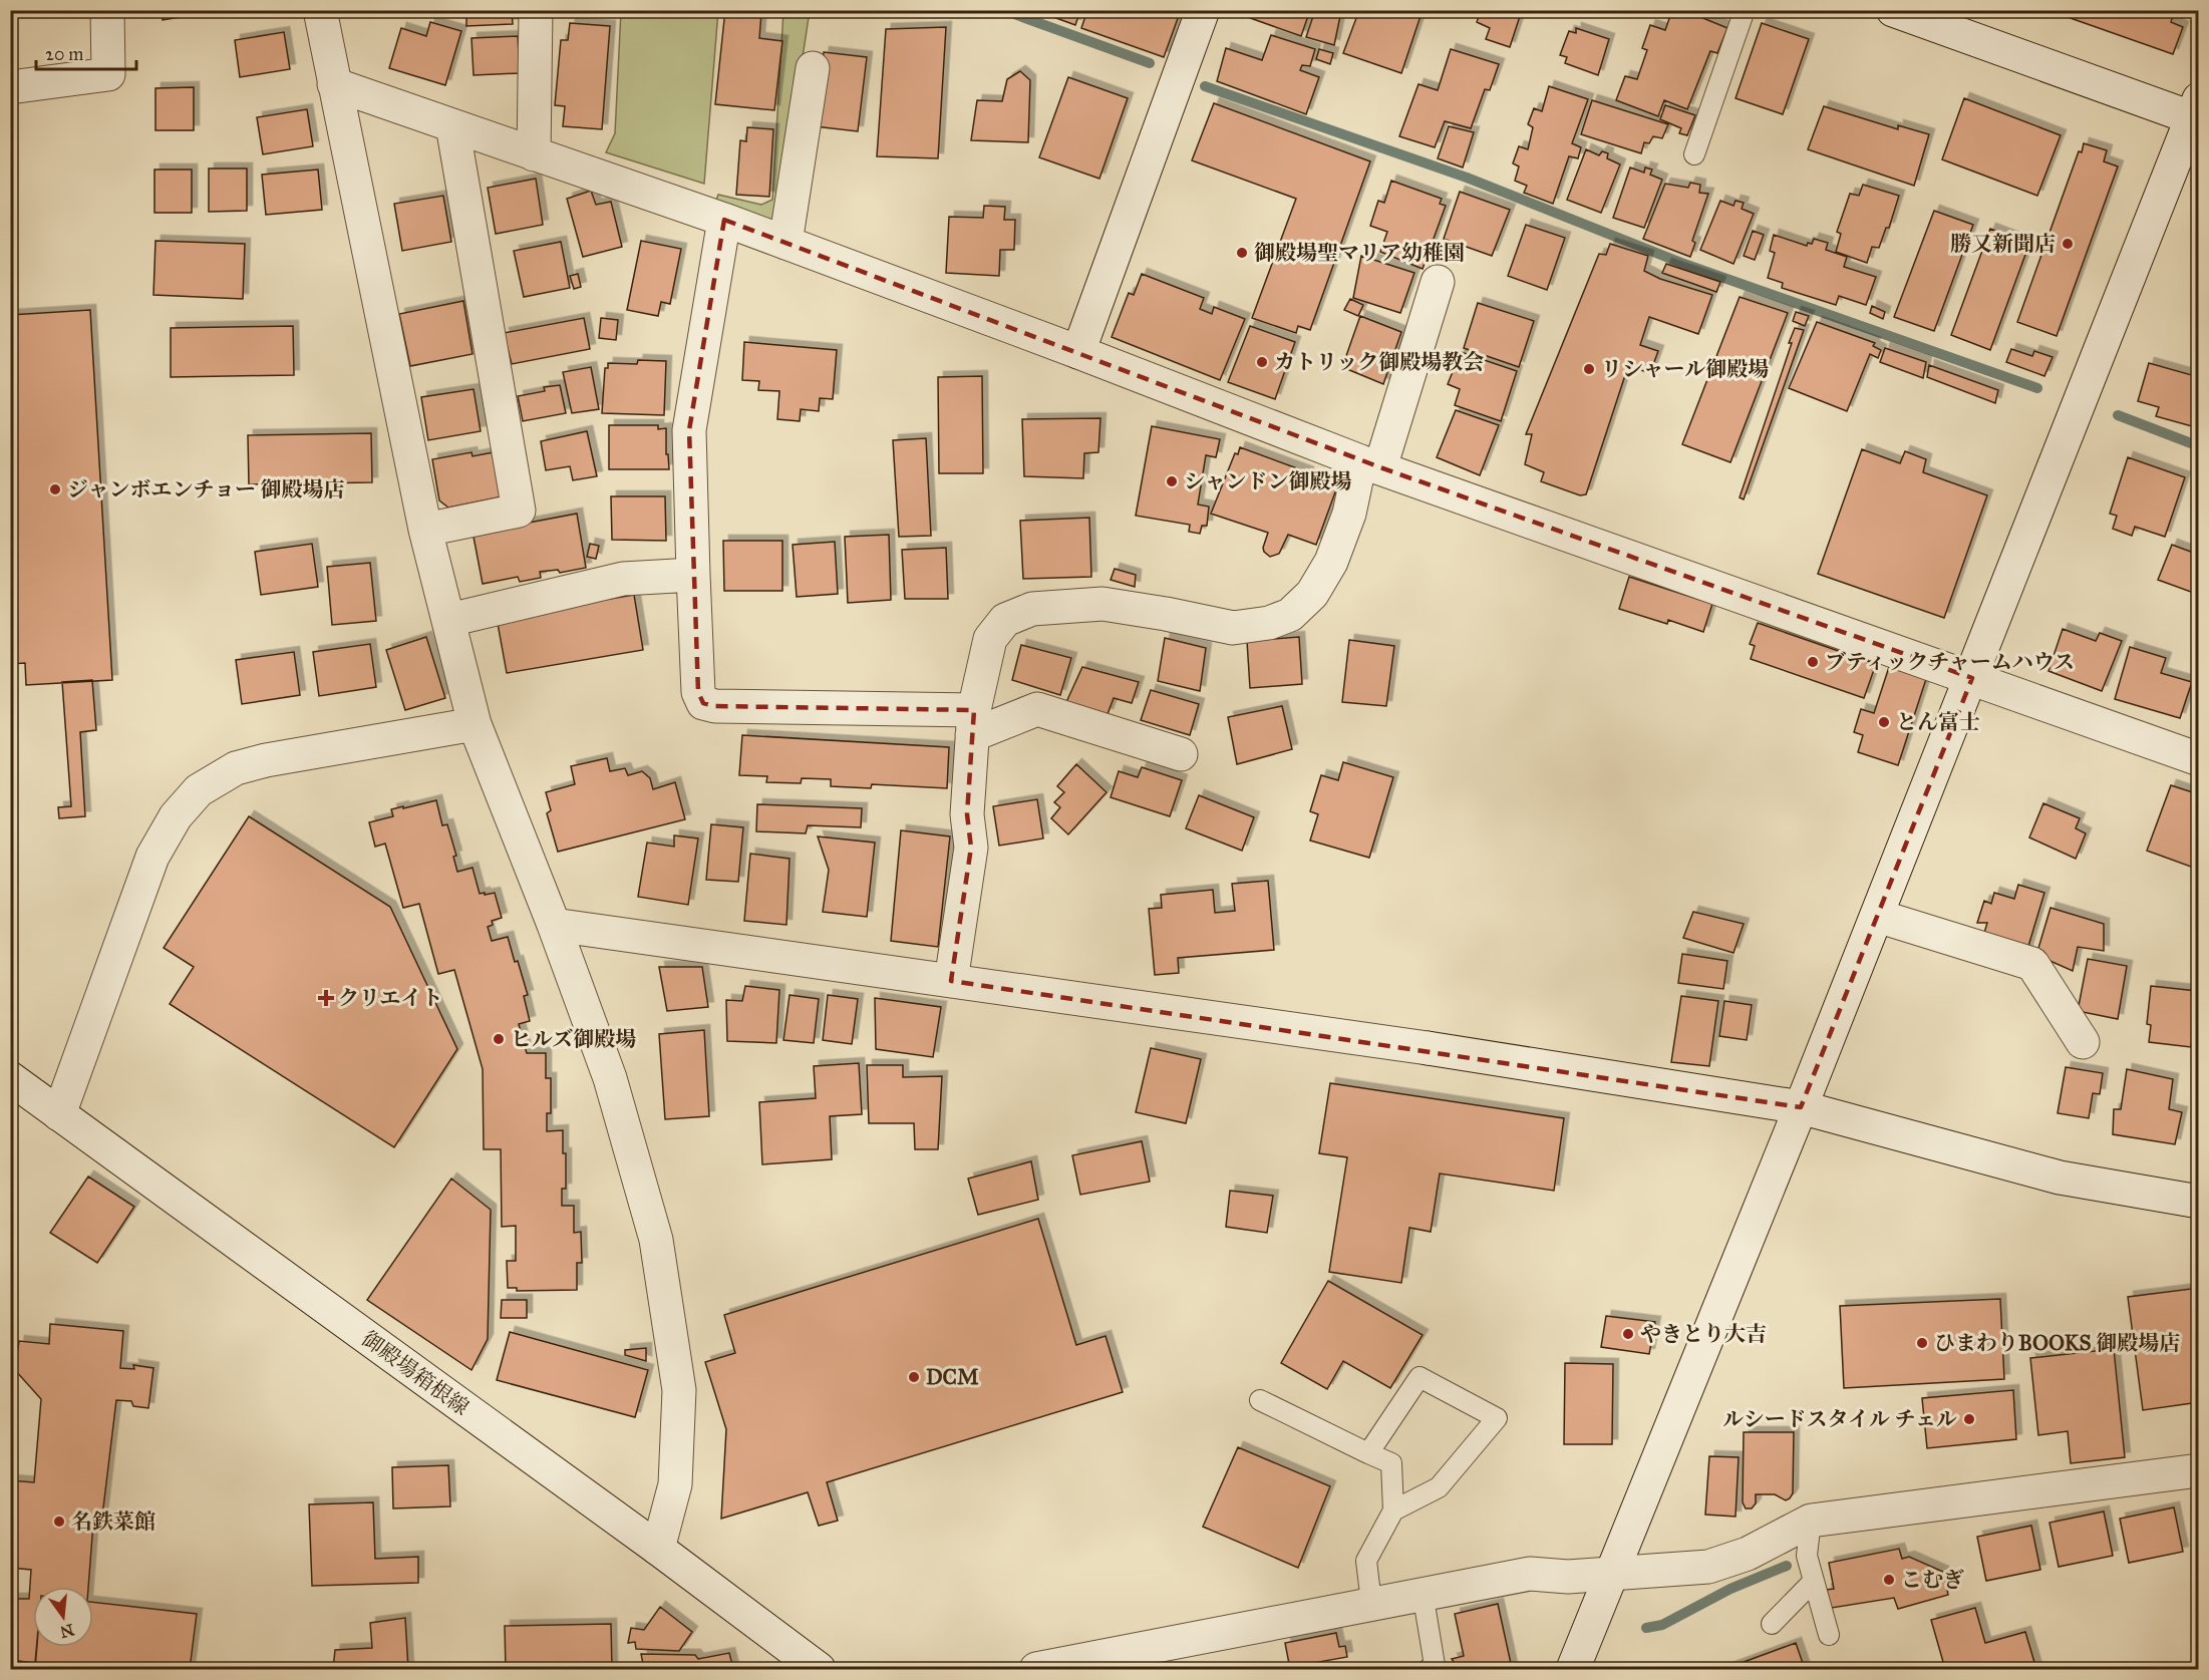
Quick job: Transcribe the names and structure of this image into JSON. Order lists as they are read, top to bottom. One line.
{"streets":{"street":["御殿場箱根線"]},"places":{"other":["勝又新聞店","御殿場聖マリア幼稚園","カトリック御殿場教会","リシャール御殿場","シャンドン御殿場","ジャンボエンチョー 御殿場店","ブティックチャームハウス","とん富士","ヒルズ御殿場","やきとり大吉","ひまわりBOOKS 御殿場店","DCM","ルシードスタイル チェル","名鉄菜館","こむぎ"],"health":["クリエイト"]},"scale_bar":"20 m","north":"bottom"}
